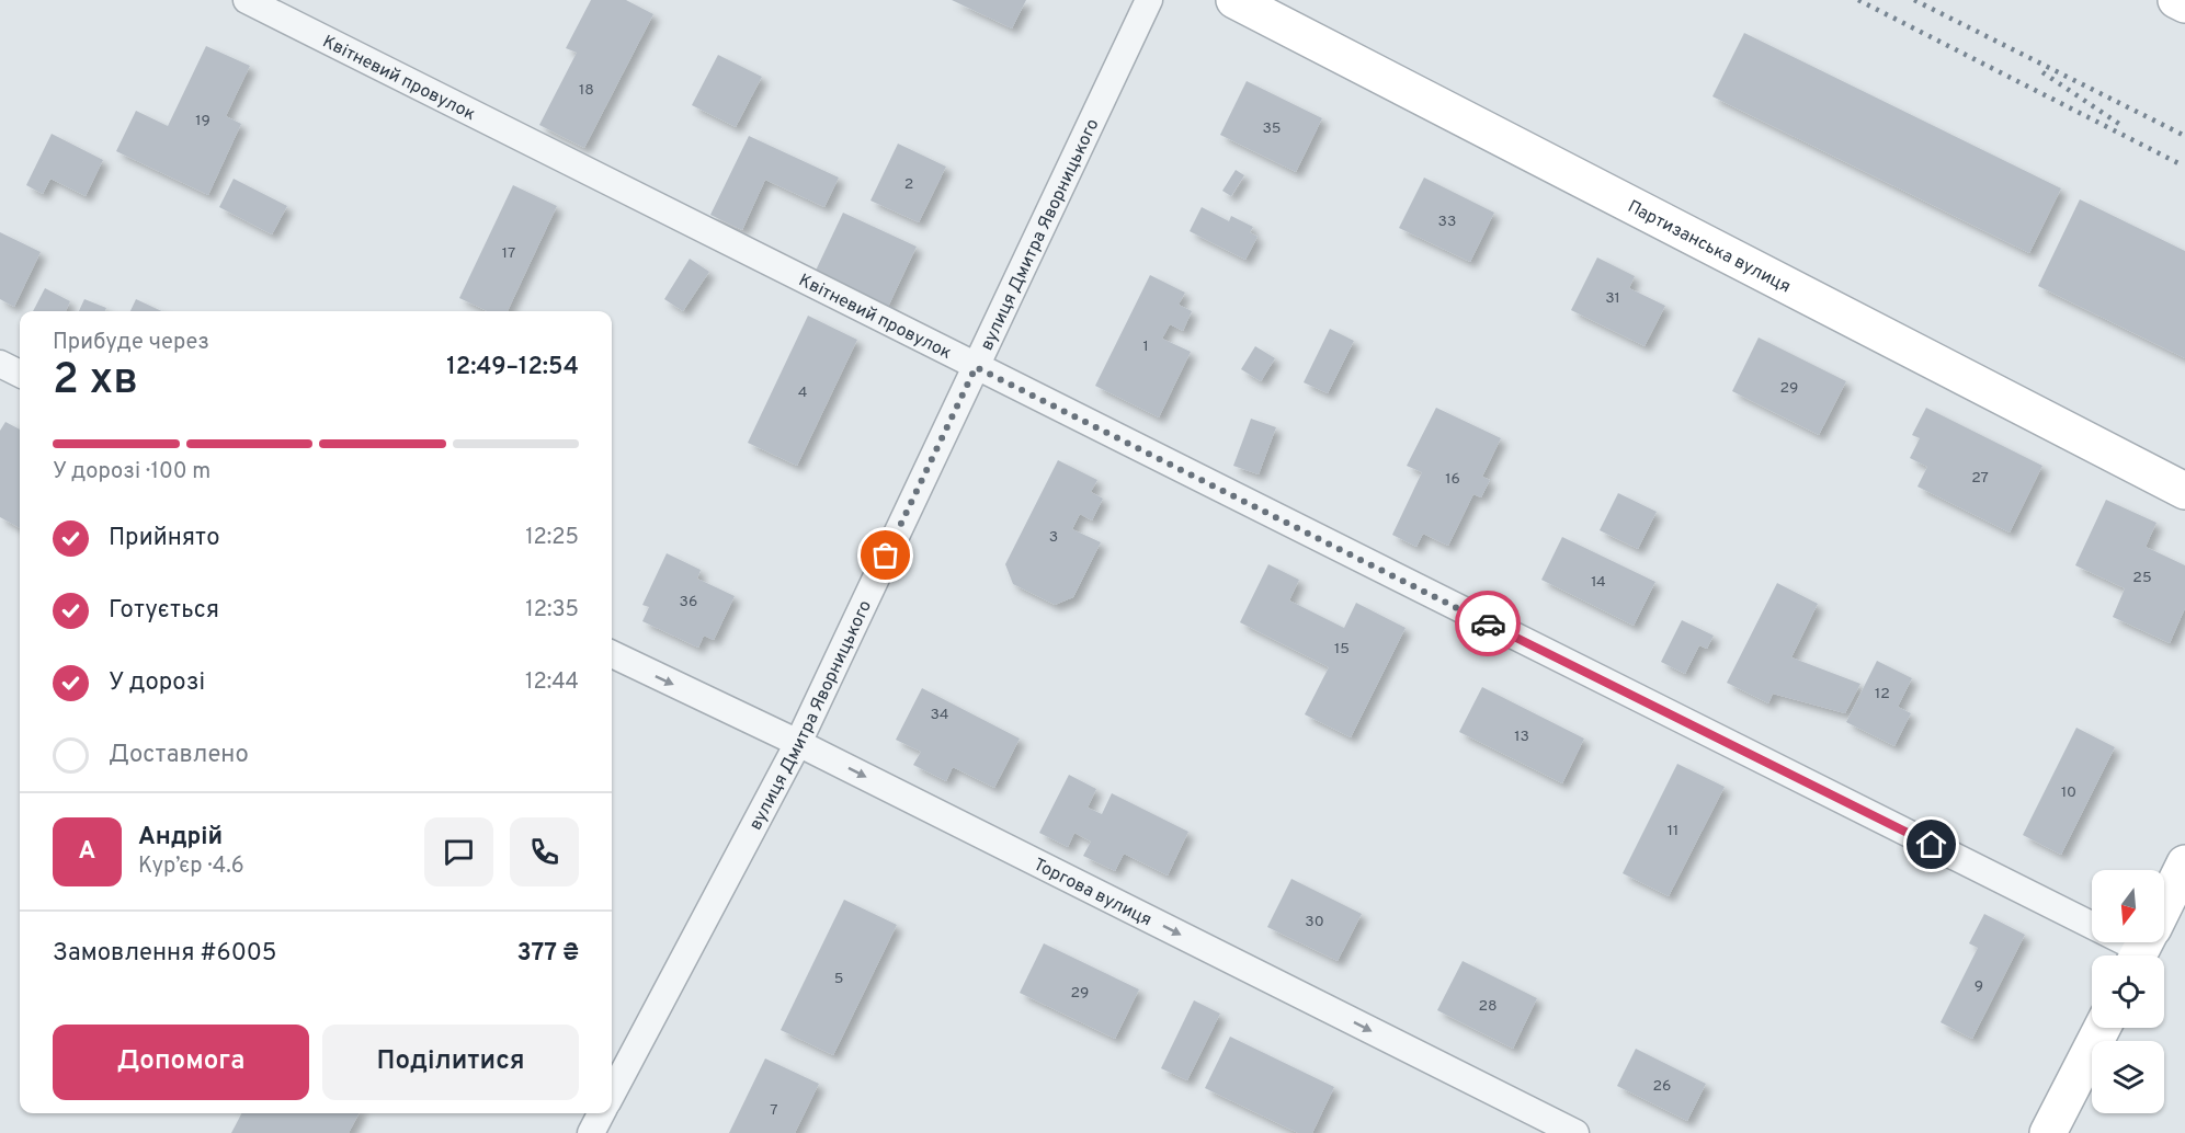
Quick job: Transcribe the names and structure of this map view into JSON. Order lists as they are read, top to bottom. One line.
{"streets":{"street":["Квітневий провулок","вулиця Дмитра Яворницького","Партизанська вулиця","Торгова вулиця"]},"crossings":[["Квітневий провулок","вулиця Дмитра Яворницького"],["вулиця Дмитра Яворницького","Торгова вулиця"]],"one_way":["Торгова вулиця"],"house_numbers":["18","19","35","2","33","17","31","1","29","4","27","16","3","25","14","36","15","12","34","13","10","11","30","5","9","29","28","26","7"],"north":"bottom","page":{"heading":["2 хв","Прибуде через","12:49–12:54"],"panel":["Андрій","Кур’єр · 4.6","Замовлення #6005","377 ₴"],"bar":"У дорозі · 100 m","list":[["Прийнято","12:25"],["Готується","12:35"],["У дорозі","12:44"],"Доставлено"],"round":"А","buttons":["Допомога","Поділитися"]}}
